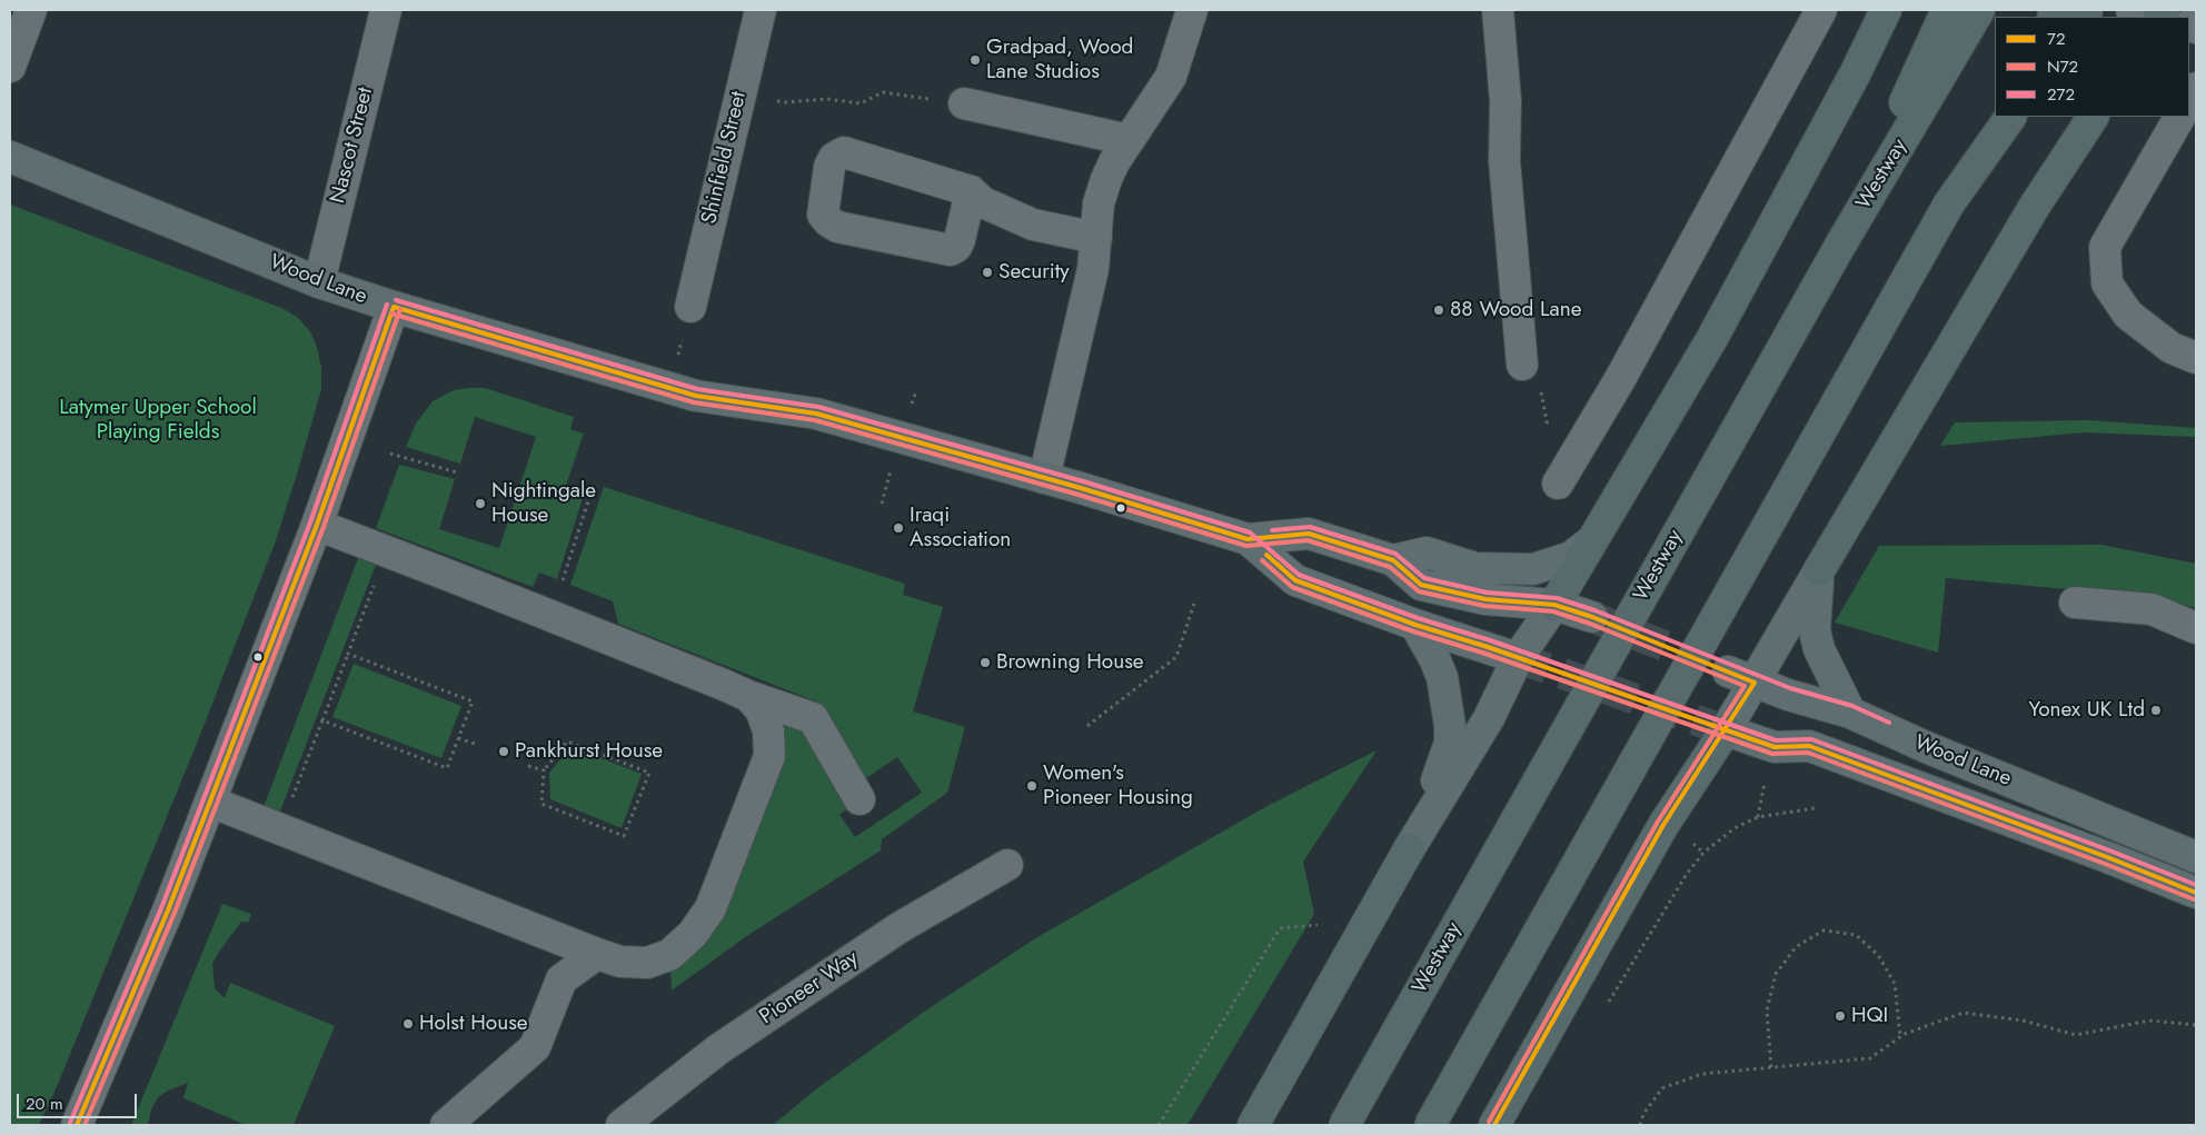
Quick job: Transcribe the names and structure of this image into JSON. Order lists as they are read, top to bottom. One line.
{"streets":{"highway":["Westway"],"main road":["Wood Lane"],"street":["Nascot Street","Shinfield Street","Pioneer Way"]},"crossings":[["Nascot Street","Wood Lane"]],"parks":["Latymer Upper School Playing Fields"],"places":["Gradpad, Wood Lane Studios","Security","88 Wood Lane","Nightingale House","Iraqi Association","Browning House","Yonex UK Ltd","Pankhurst House","Women's Pioneer Housing","HQI","Holst House"],"lines":["transit line 272","transit line 72","transit line N72"],"legend":["72","N72","272"],"scale_bar":"20 m"}
